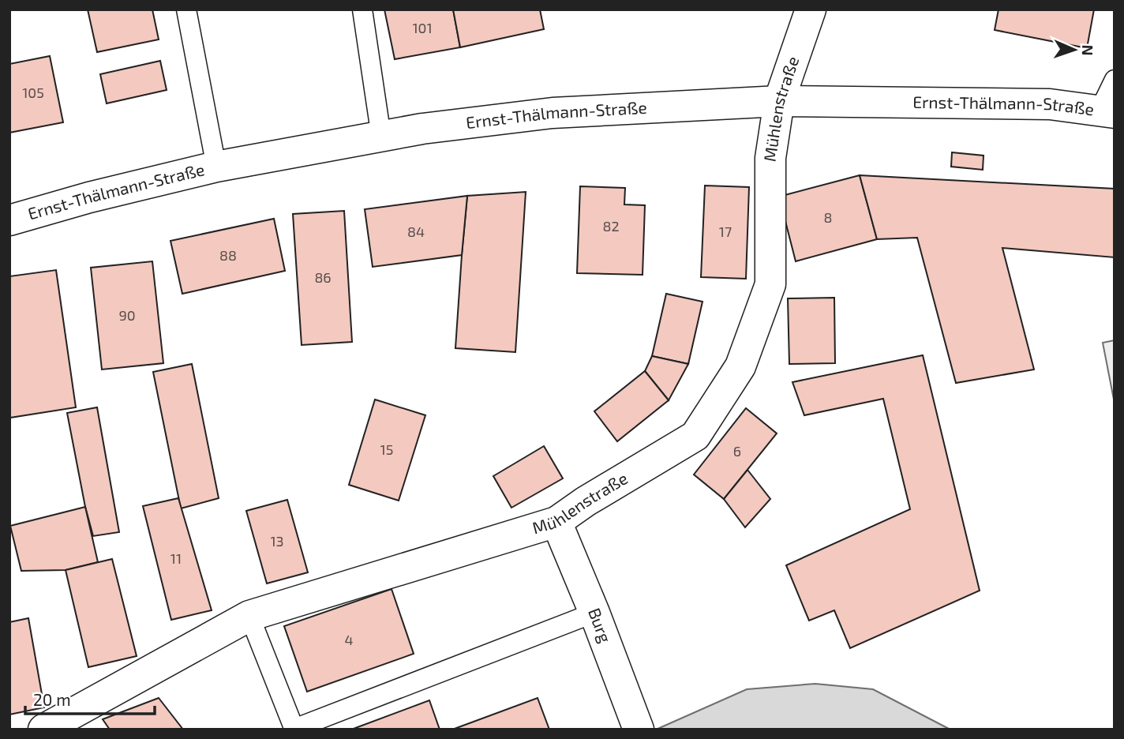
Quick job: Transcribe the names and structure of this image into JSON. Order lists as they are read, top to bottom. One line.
{"streets":{"street":["Ernst-Thälmann-Straße","Mühlenstraße","Burg"]},"crossings":[["Ernst-Thälmann-Straße","Mühlenstraße"],["Mühlenstraße","Burg"]],"house_numbers":["101","105","8","82","84","17","88","86","90","15","6","13","11","4"],"scale_bar":"20 m","north":"right"}
